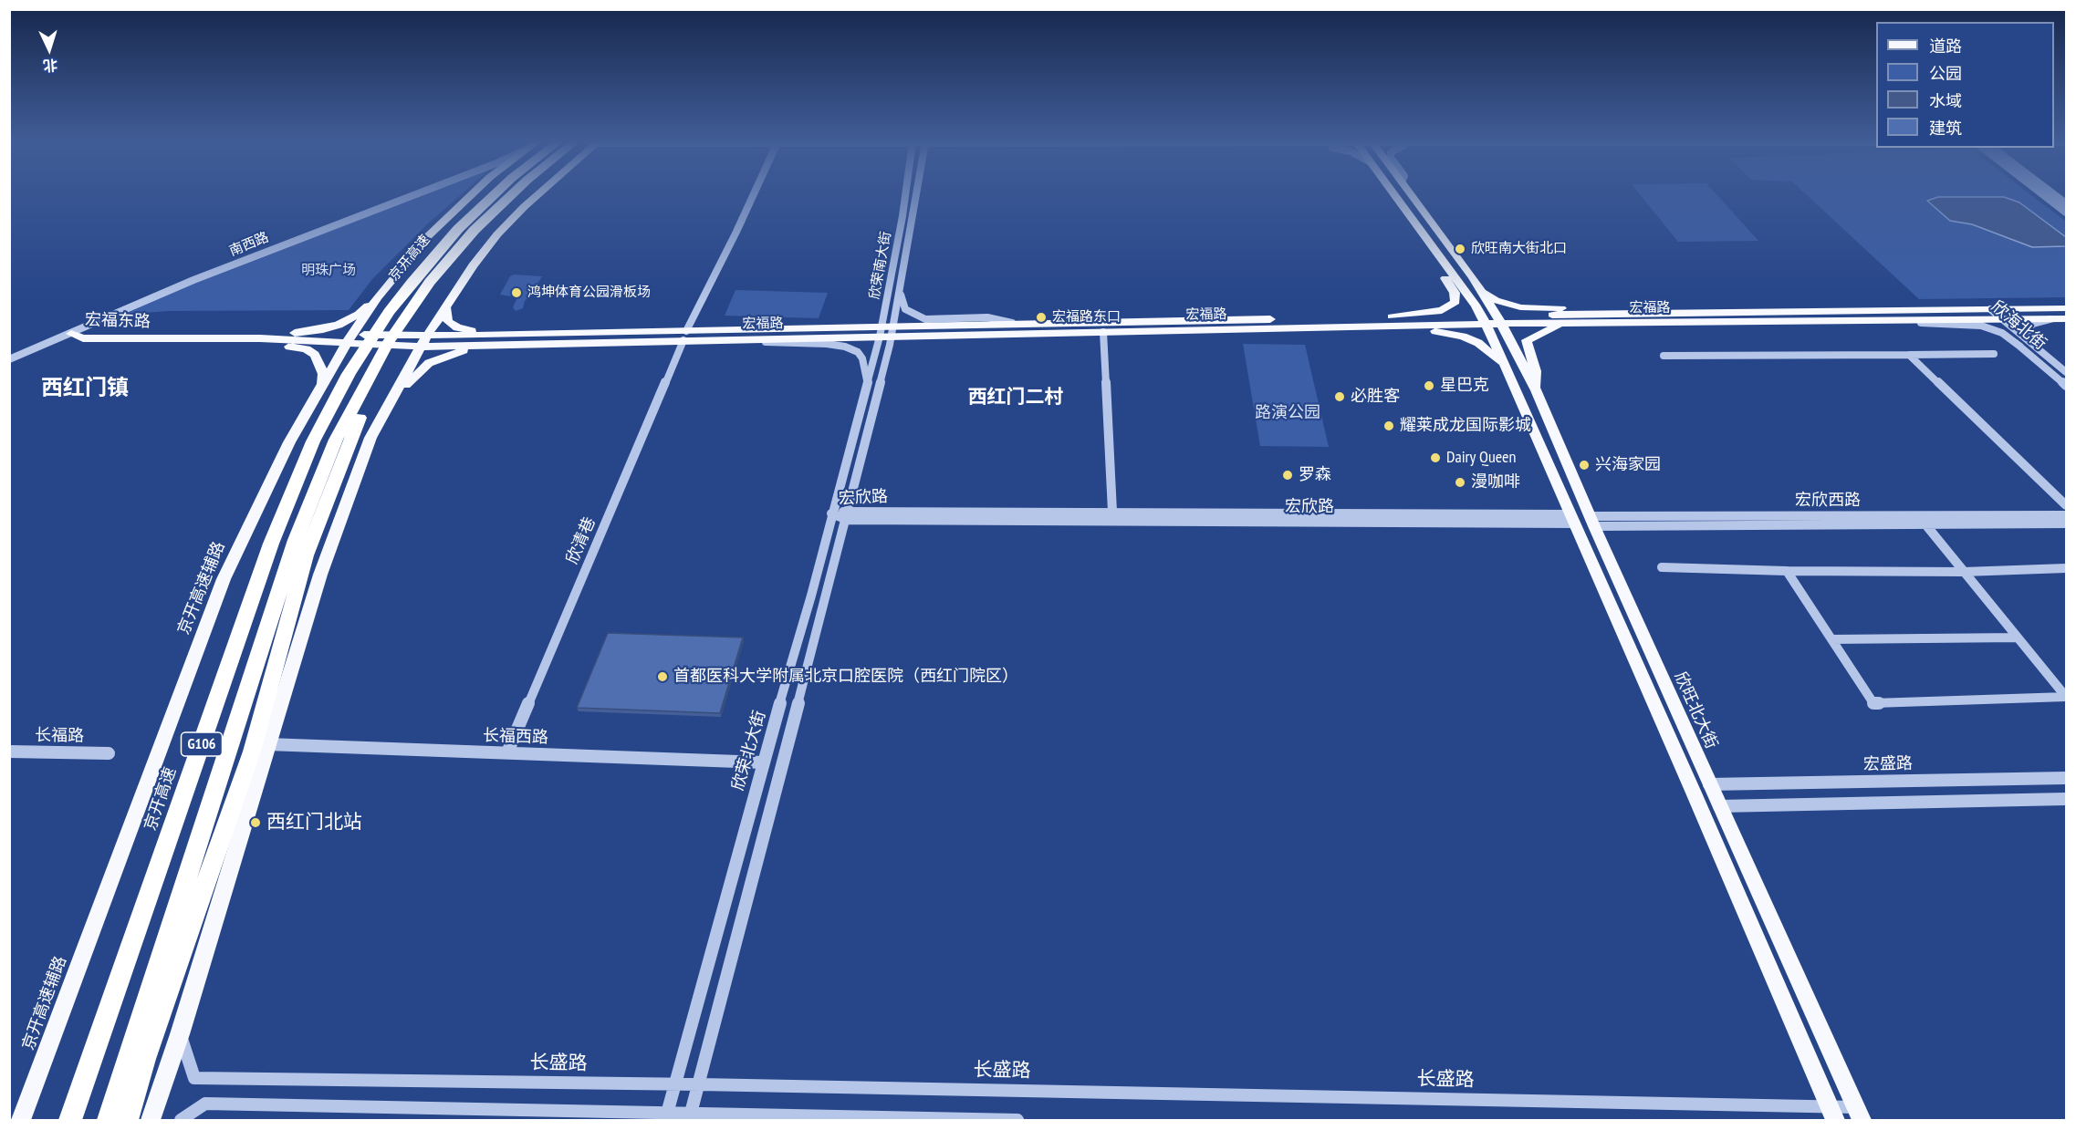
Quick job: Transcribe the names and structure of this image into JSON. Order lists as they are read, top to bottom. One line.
{"streets":{"highway":["京开高速","G106"],"main road":["宏福路","宏福东路","京开高速辅路","欣旺北大街"],"street":["南西路","欣荣南大街","欣海北街","宏欣路","宏欣西路","欣清巷","长福路","长福西路","欣荣北大街","宏盛路","长盛路"]},"crossings":[["南西路","宏福东路"],["京开高速","G106"],["欣荣南大街","宏福路"],["欣荣南大街","欣荣北大街"],["宏福路","宏福东路"],["宏福路","欣海北街"],["宏福路","欣清巷"],["宏福路","京开高速辅路"],["宏福路","欣旺北大街"],["宏福路","欣荣北大街"],["宏福东路","京开高速辅路"],["宏欣路","欣荣北大街"],["宏欣西路","欣旺北大街"],["欣清巷","长福西路"],["欣旺北大街","宏盛路"],["欣旺北大街","长盛路"],["长福西路","欣荣北大街"],["欣荣北大街","长盛路"]],"districts":["西红门镇","西红门二村"],"parks":["明珠广场","路演公园"],"places":["欣旺南大街北口","鸿坤体育公园滑板场","宏福路东口","星巴克","必胜客","耀莱成龙国际影城","Dairy Queen","兴海家园","罗森","漫咖啡","首都医科大学附属北京口腔医院（西红门院区）","西红门北站"],"legend":["道路","公园","水域","建筑"],"north":"bottom"}
